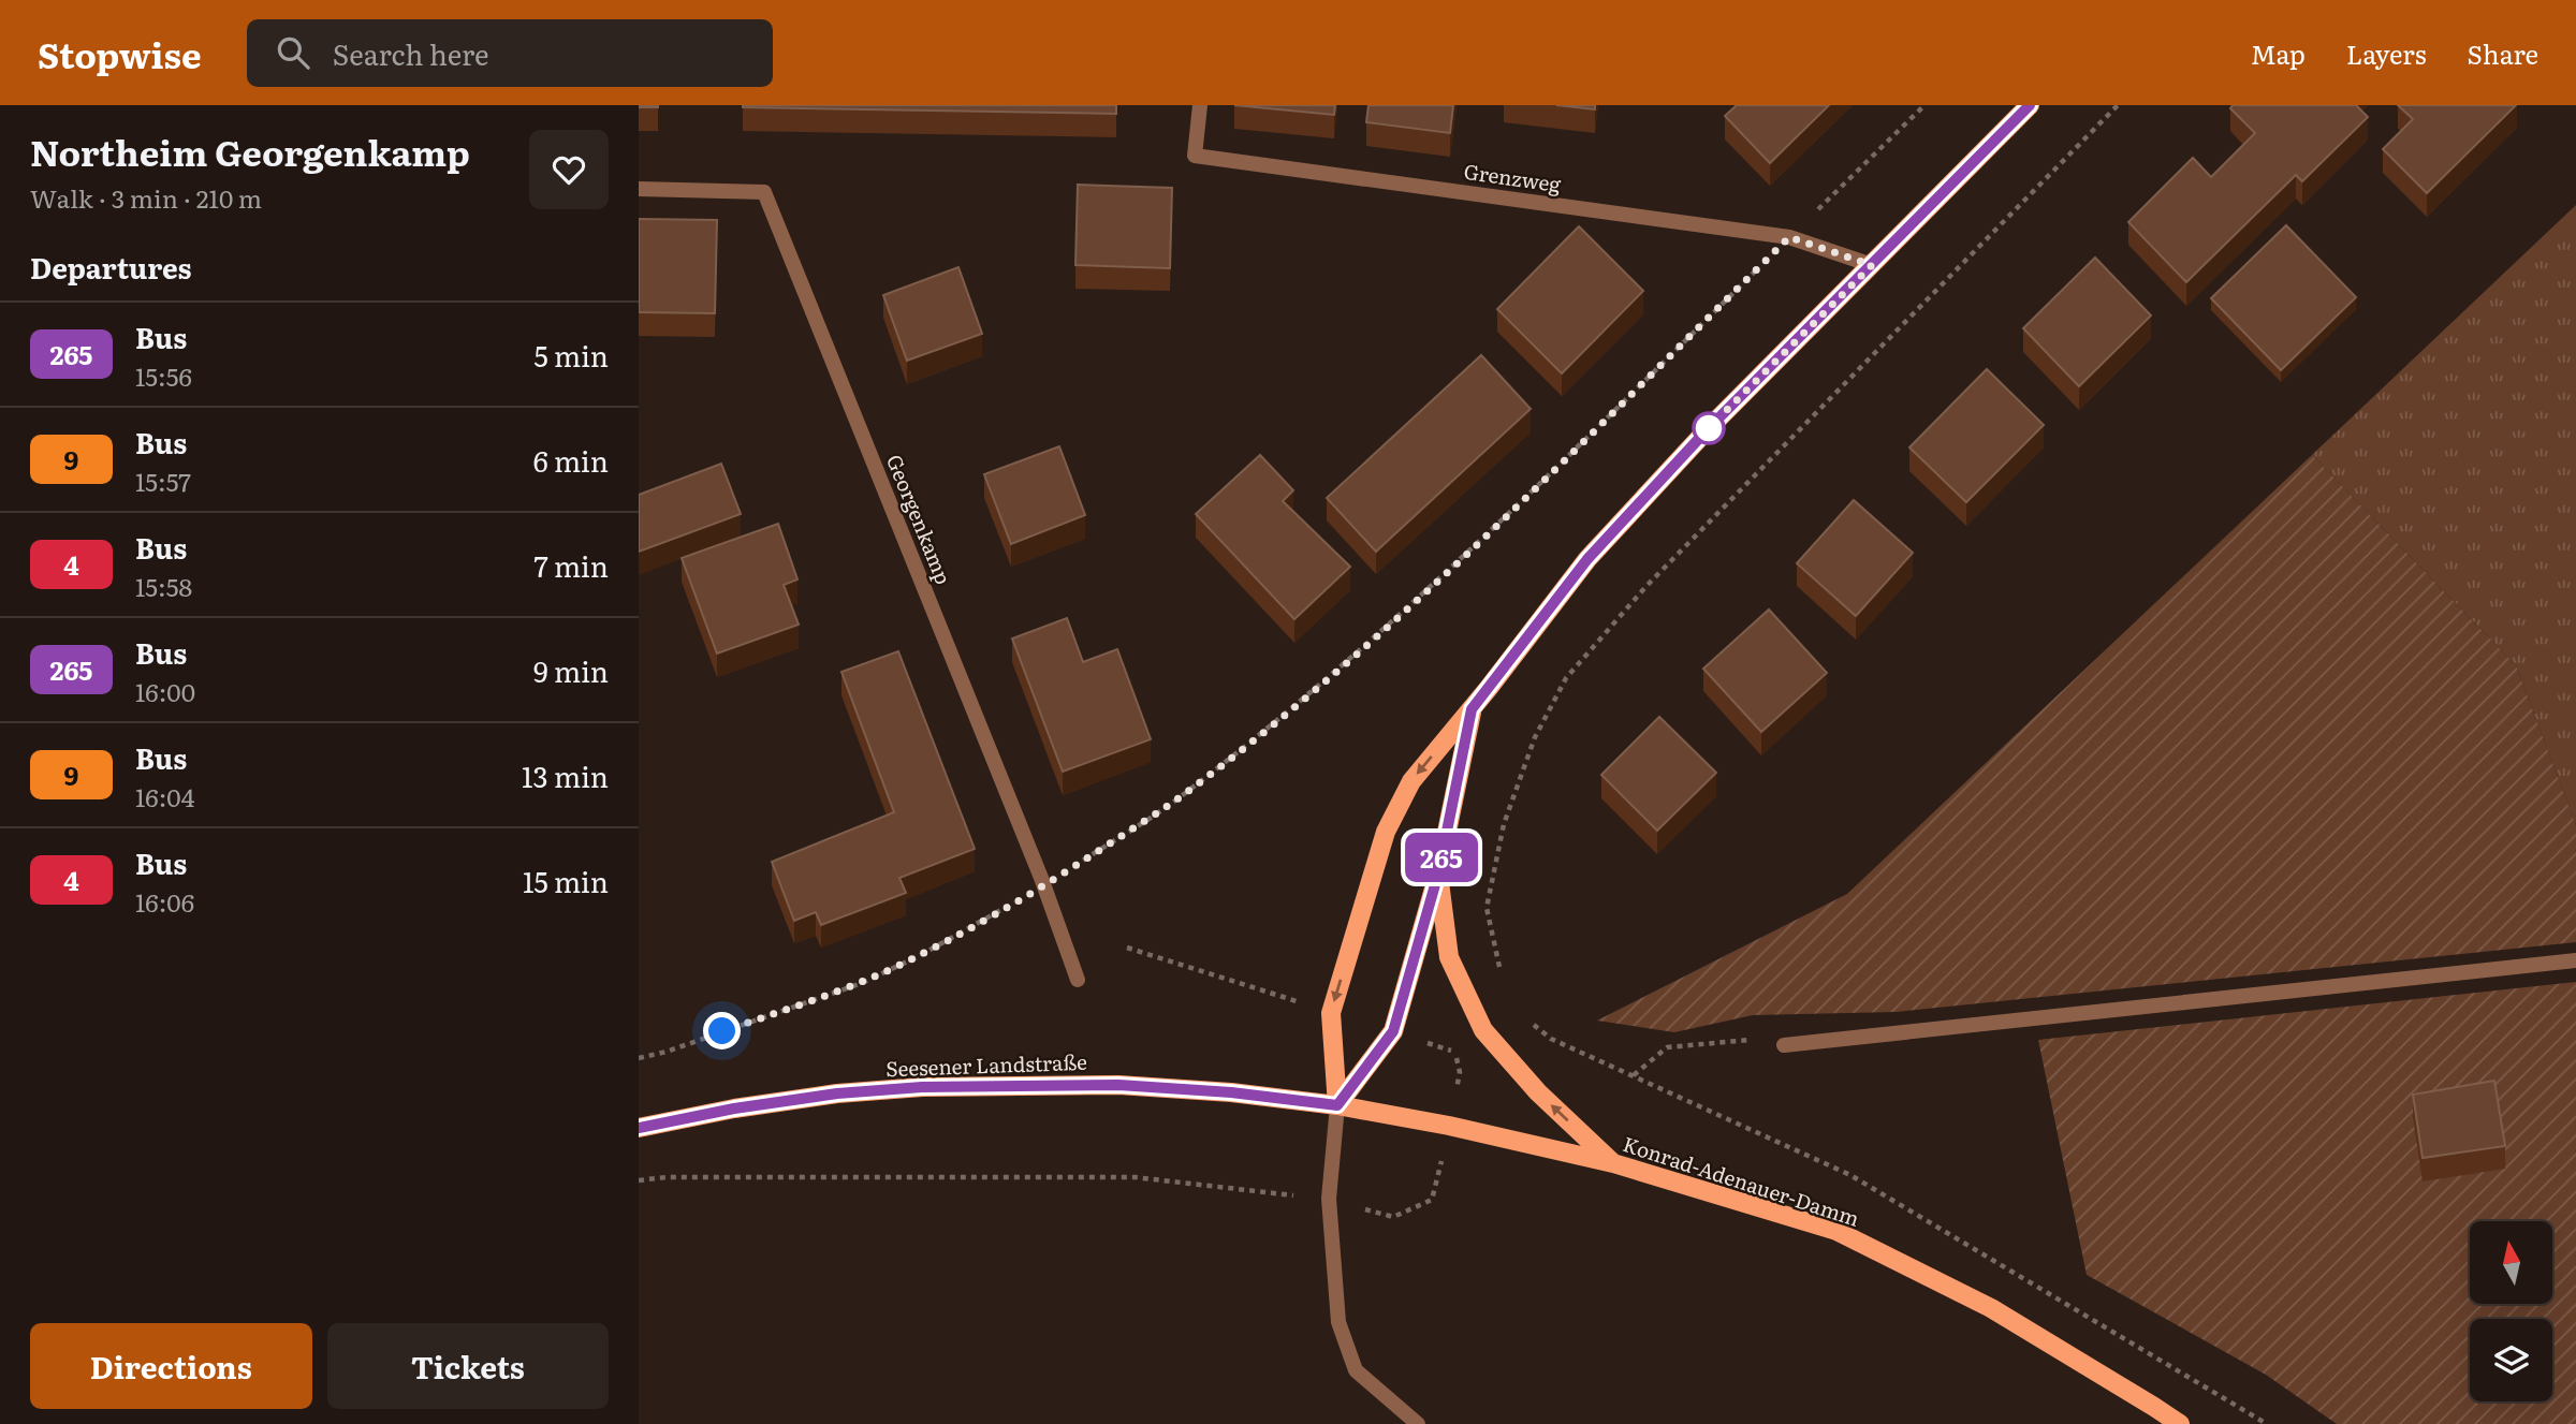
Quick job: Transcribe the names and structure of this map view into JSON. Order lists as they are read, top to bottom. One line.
{"streets":{"main road":["Seesener Landstraße","Konrad-Adenauer-Damm"],"street":["Grenzweg","Georgenkamp"]},"crossings":[["Seesener Landstraße","Konrad-Adenauer-Damm"]],"lines":["bus line 265"],"north":"top","page":{"header":"Stopwise","search":"Search here","nav":["Map","Layers","Share"],"heading":[["Northeim Georgenkamp","Walk · 3 min · 210 m"],"Departures"],"on_map":"265","list":[{"mark":"265","name":"Bus","note":"15:56","value":"5 min"},{"mark":"9","name":"Bus","note":"15:57","value":"6 min"},{"mark":"4","name":"Bus","note":"15:58","value":"7 min"},{"mark":"265","name":"Bus","note":"16:00","value":"9 min"},{"mark":"9","name":"Bus","note":"16:04","value":"13 min"},{"mark":"4","name":"Bus","note":"16:06","value":"15 min"}],"buttons":["Directions","Tickets"]}}
